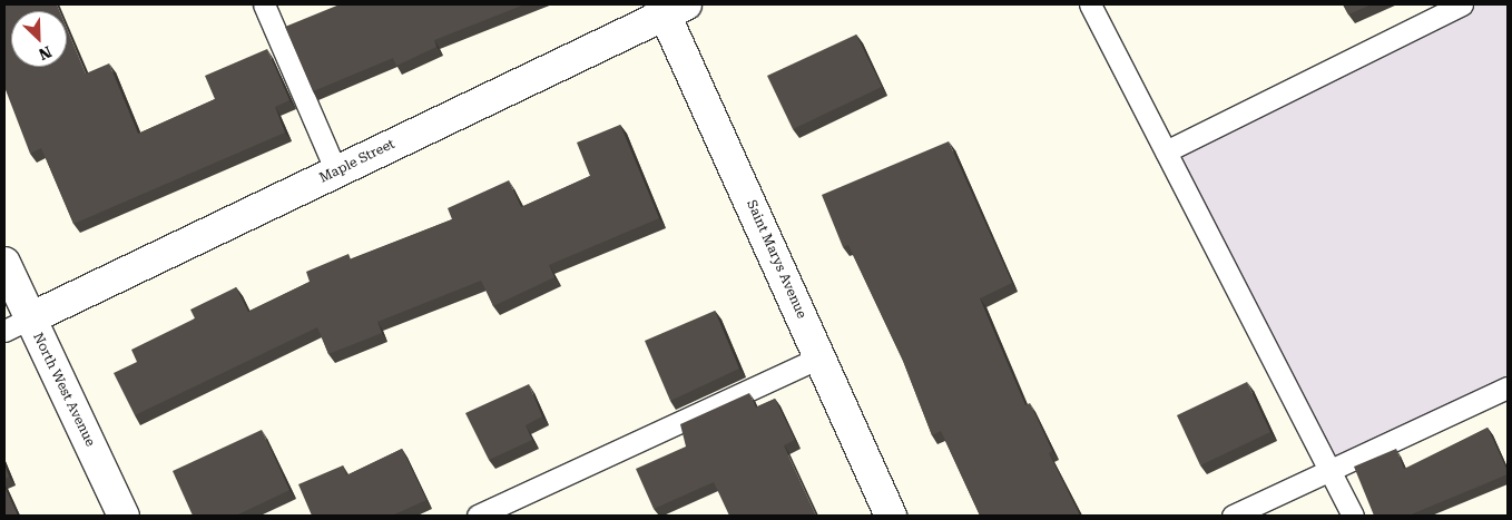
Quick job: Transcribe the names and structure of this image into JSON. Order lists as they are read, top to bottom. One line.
{"streets":{"street":["Maple Street","Saint Marys Avenue","North West Avenue"]},"crossings":[["Maple Street","Saint Marys Avenue"],["Maple Street","North West Avenue"]],"north":"bottom right"}
